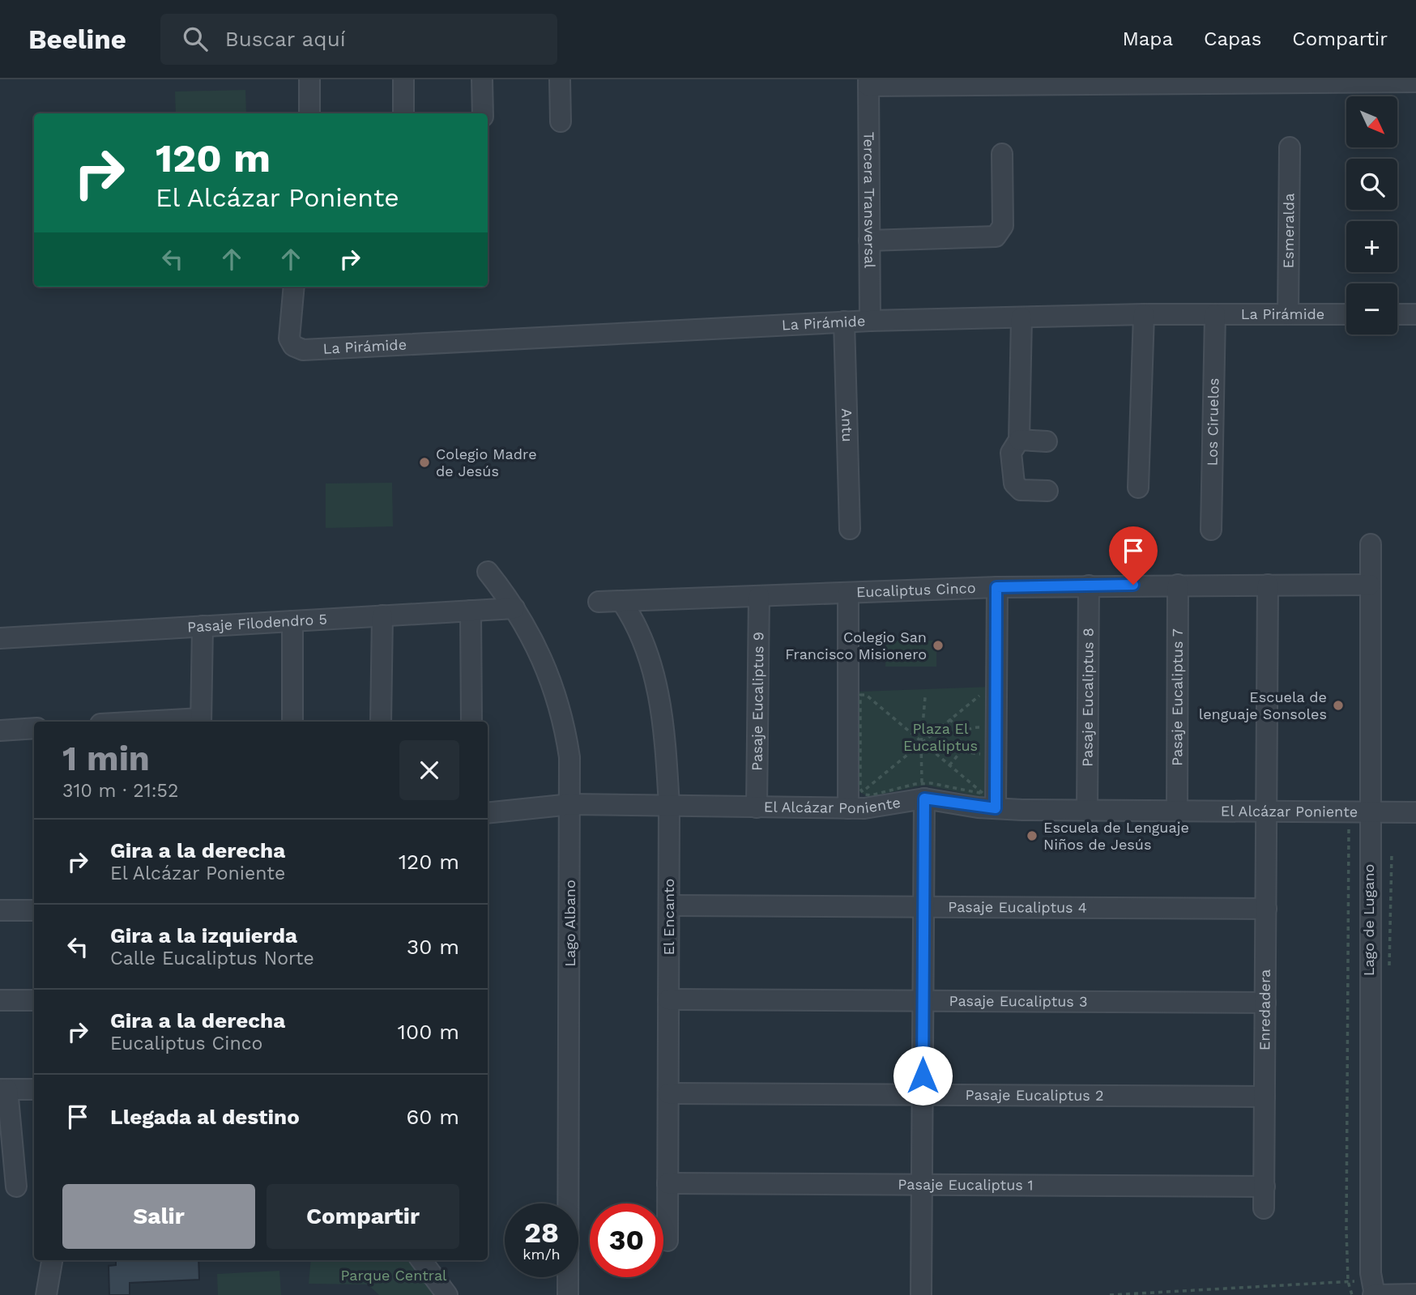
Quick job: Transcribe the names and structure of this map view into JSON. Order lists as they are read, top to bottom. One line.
{"streets":{"street":["Tercera Transversal","Esmeralda","La Pirámide","Los Ciruelos","Antu","Eucaliptus Cinco","Pasaje Filodendro 5","Pasaje Eucaliptus 8","Pasaje Eucaliptus 7","Pasaje Eucaliptus 9","El Alcázar Poniente","Pasaje Eucaliptus 4","El Encanto","Lago de Lugano","Lago Albano","Pasaje Eucaliptus 3","Enredadera","Pasaje Eucaliptus 2","Pasaje Eucaliptus 1"]},"crossings":[["Tercera Transversal","La Pirámide"],["Esmeralda","La Pirámide"],["La Pirámide","Los Ciruelos"],["La Pirámide","Antu"],["Eucaliptus Cinco","Pasaje Eucaliptus 8"],["Eucaliptus Cinco","Pasaje Eucaliptus 7"],["Eucaliptus Cinco","Pasaje Eucaliptus 9"],["Eucaliptus Cinco","El Encanto"],["Eucaliptus Cinco","Lago de Lugano"],["Eucaliptus Cinco","Enredadera"],["Pasaje Filodendro 5","Lago Albano"],["Pasaje Eucaliptus 8","El Alcázar Poniente"],["Pasaje Eucaliptus 7","El Alcázar Poniente"],["Pasaje Eucaliptus 9","El Alcázar Poniente"],["El Alcázar Poniente","El Encanto"],["El Alcázar Poniente","Lago de Lugano"],["El Alcázar Poniente","Lago Albano"],["El Alcázar Poniente","Enredadera"],["Pasaje Eucaliptus 4","El Encanto"],["Pasaje Eucaliptus 4","Enredadera"],["El Encanto","Pasaje Eucaliptus 3"],["El Encanto","Pasaje Eucaliptus 2"],["El Encanto","Pasaje Eucaliptus 1"],["Pasaje Eucaliptus 3","Enredadera"],["Enredadera","Pasaje Eucaliptus 2"],["Enredadera","Pasaje Eucaliptus 1"]],"parks":["Plaza El Eucaliptus","Parque Central"],"places":["Colegio Madre de Jesús","Colegio San Francisco Misionero","Escuela de lenguaje Sonsoles","Escuela de Lenguaje Niños de Jesús"],"north":"bottom right","page":{"header":"Beeline","search":"Buscar aquí","nav":["Mapa","Capas","Compartir"],"map_buttons":["+","−"],"turn":["120 m","El Alcázar Poniente"],"heading":["1 min","310 m · 21:52"],"list":[{"name":"Gira a la derecha","note":"El Alcázar Poniente","value":"120 m"},{"name":"Gira a la izquierda","note":"Calle Eucaliptus Norte","value":"30 m"},{"name":"Gira a la derecha","note":"Eucaliptus Cinco","value":"100 m"},{"name":"Llegada al destino","value":"60 m"}],"buttons":["Salir","Compartir"],"speed":"28 km/h","limit":"30"}}
